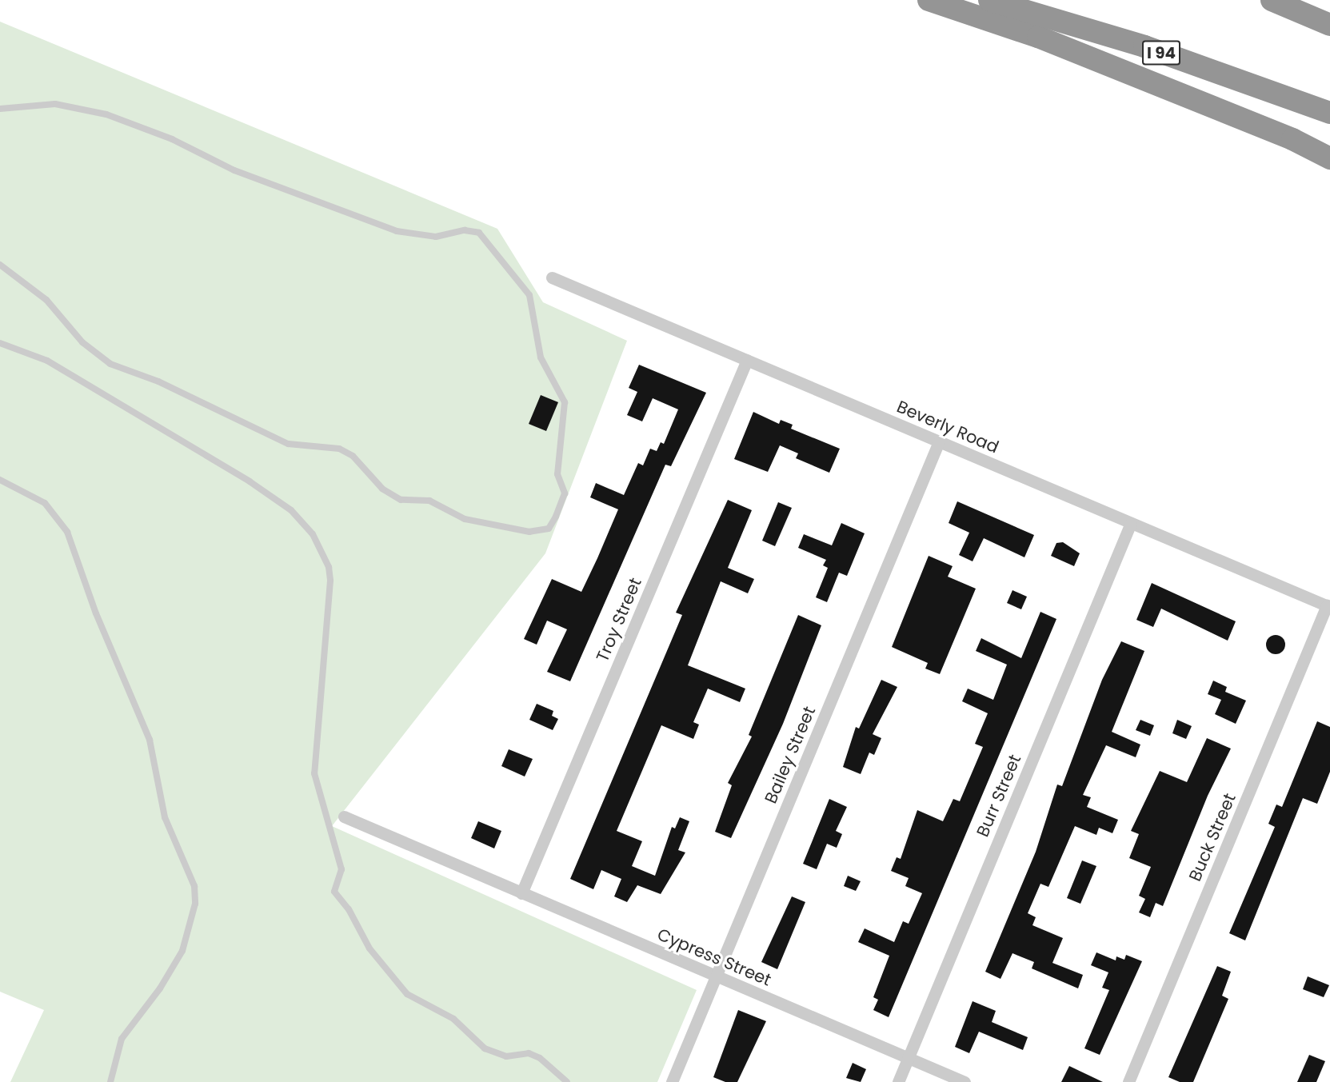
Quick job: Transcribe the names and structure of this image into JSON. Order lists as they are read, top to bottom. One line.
{"streets":{"highway":["I 94"],"street":["Beverly Road","Troy Street","Bailey Street","Burr Street","Buck Street","Cypress Street"]},"crossings":[["Beverly Road","Troy Street"],["Beverly Road","Bailey Street"],["Beverly Road","Burr Street"],["Beverly Road","Buck Street"],["Troy Street","Cypress Street"],["Bailey Street","Cypress Street"],["Burr Street","Cypress Street"]]}
